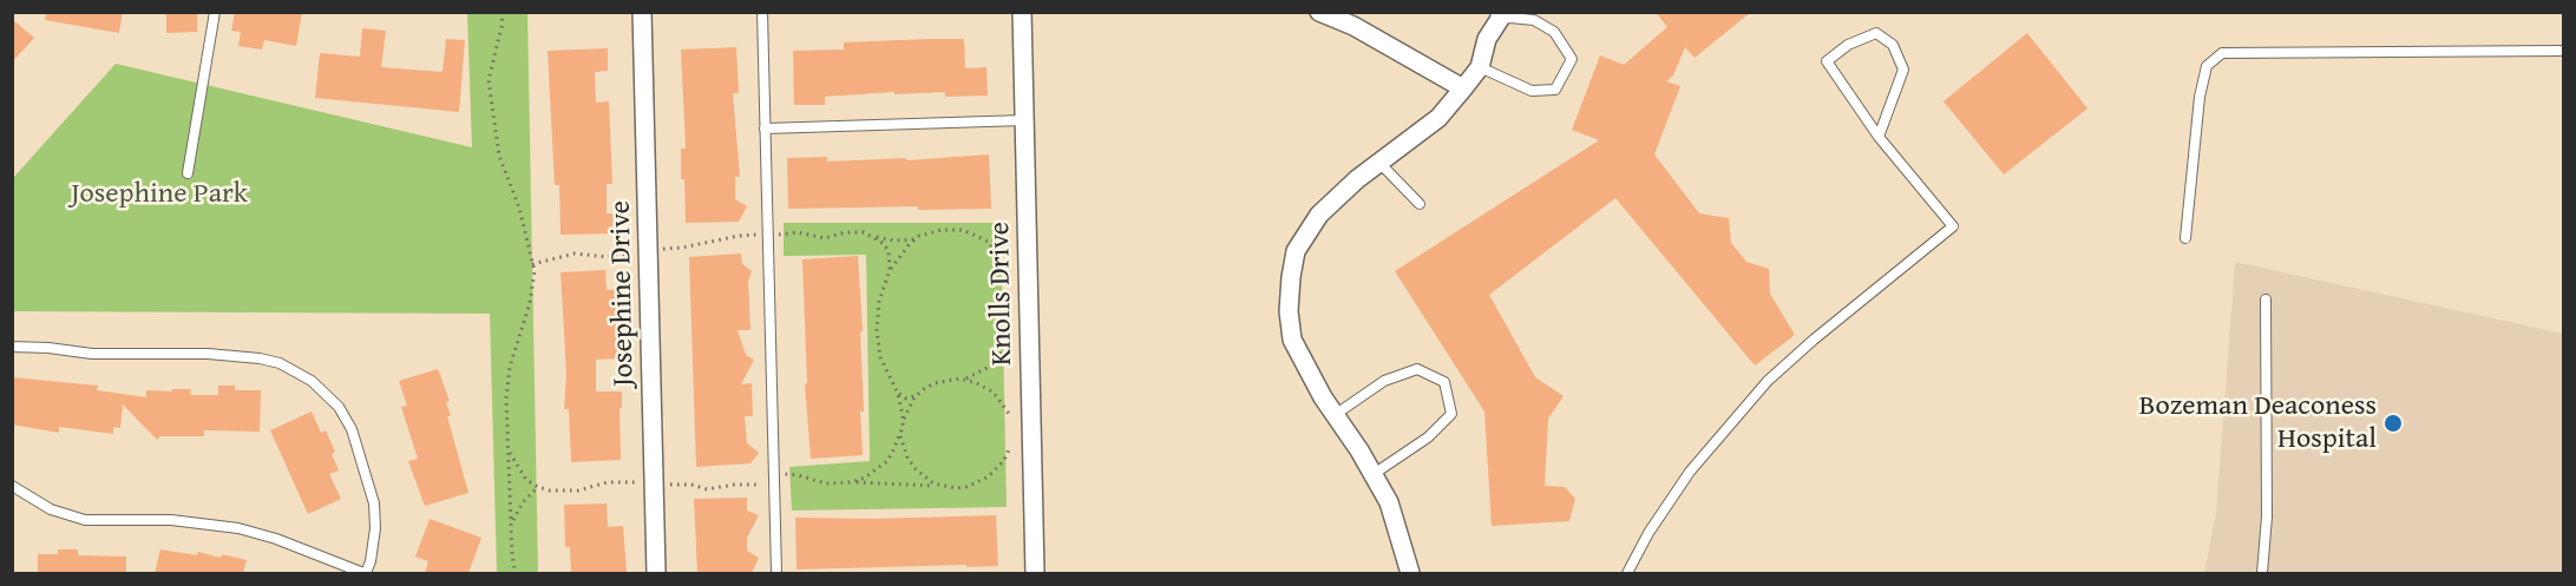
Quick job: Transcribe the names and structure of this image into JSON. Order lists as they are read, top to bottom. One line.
{"streets":{"street":["Josephine Drive","Knolls Drive"]},"parks":["Josephine Park"],"places":["Bozeman Deaconess Hospital"]}
